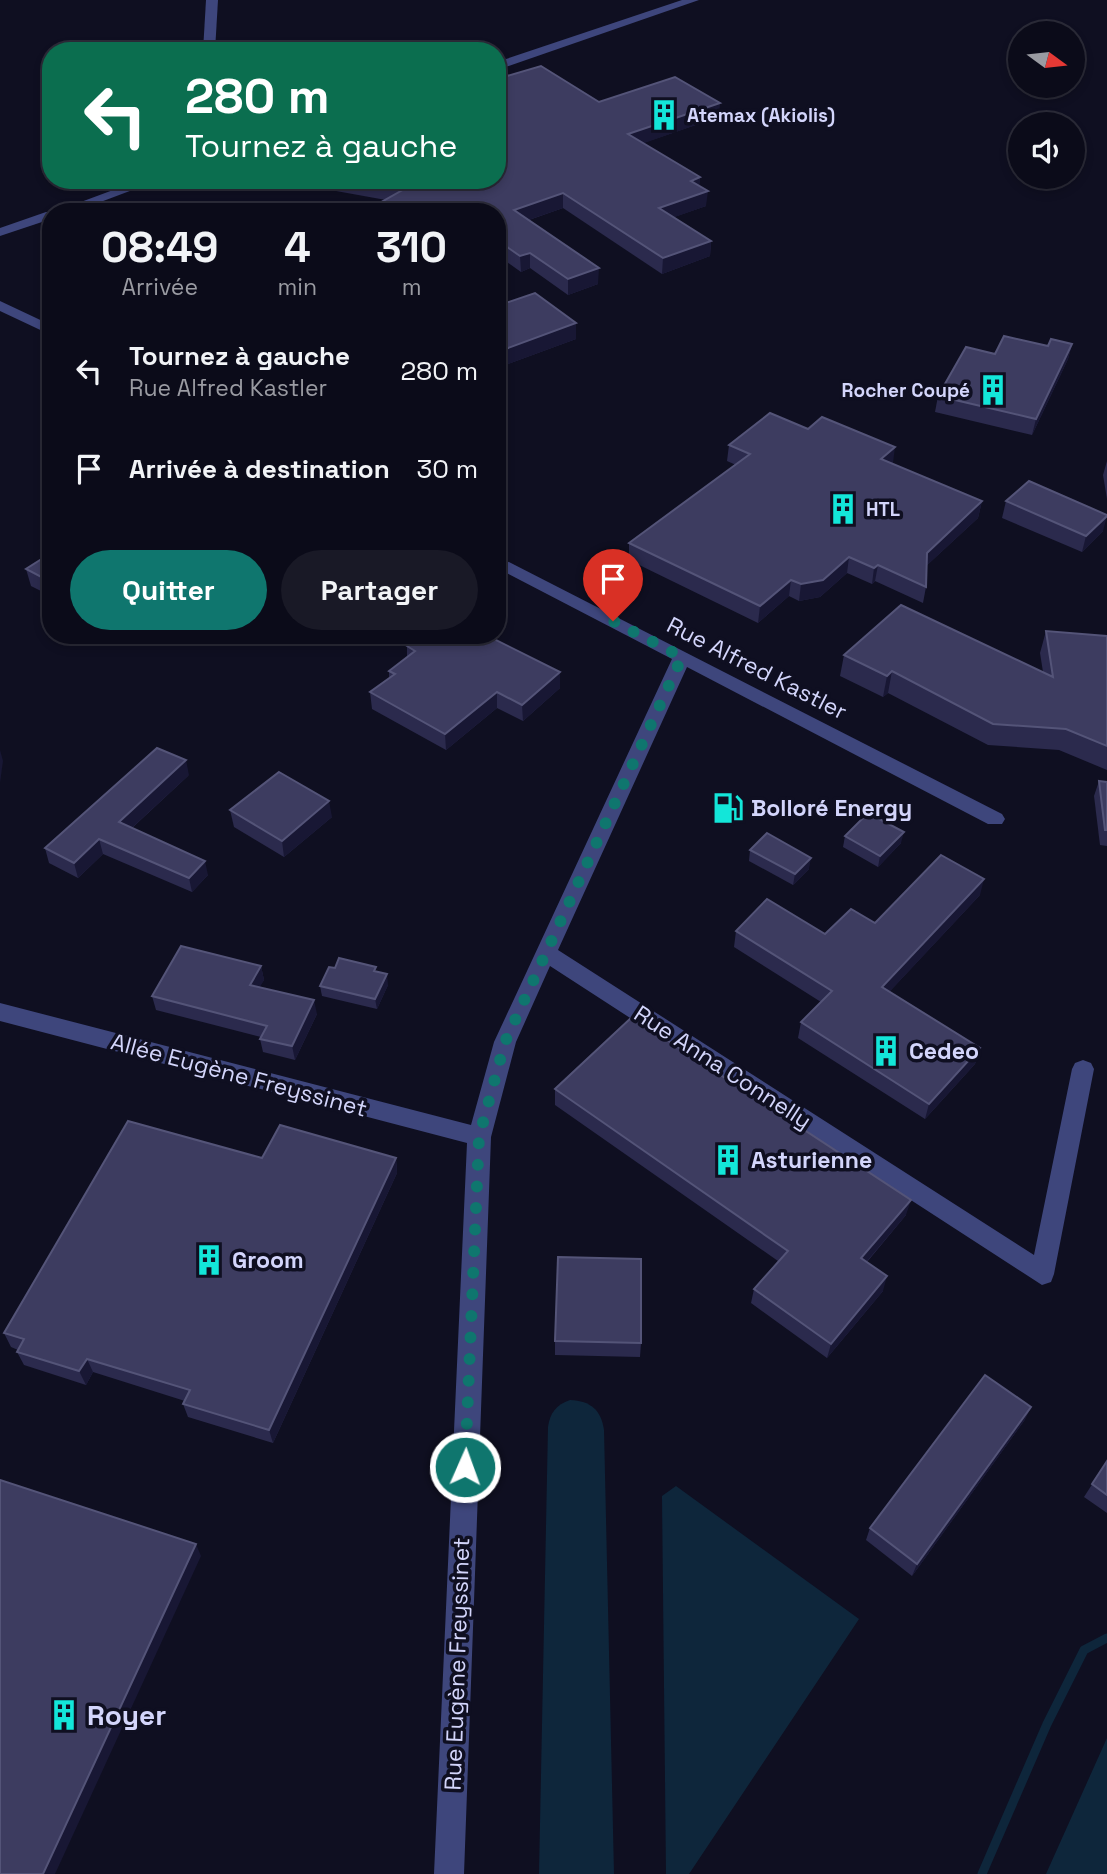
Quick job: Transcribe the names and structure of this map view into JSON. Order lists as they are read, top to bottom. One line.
{"streets":{"street":["Rue Alfred Kastler","Rue Anna Connelly","Allée Eugène Freyssinet","Rue Eugène Freyssinet"]},"crossings":[["Rue Alfred Kastler","Rue Eugène Freyssinet"],["Rue Anna Connelly","Rue Eugène Freyssinet"],["Allée Eugène Freyssinet","Rue Eugène Freyssinet"]],"places":{"building":["Atemax (Akiolis)","Rocher Coupé","HTL","Cedeo","Asturienne","Groom","Royer"],"fuel station":["Bolloré Energy"]},"north":"right","page":{"turn":["280 m","Tournez à gauche"],"eta":["08:49","Arrivée","4","min","310","m"],"list":[{"name":"Tournez à gauche","note":"Rue Alfred Kastler","value":"280 m"},{"name":"Arrivée à destination","value":"30 m"}],"buttons":["Quitter","Partager"]}}
